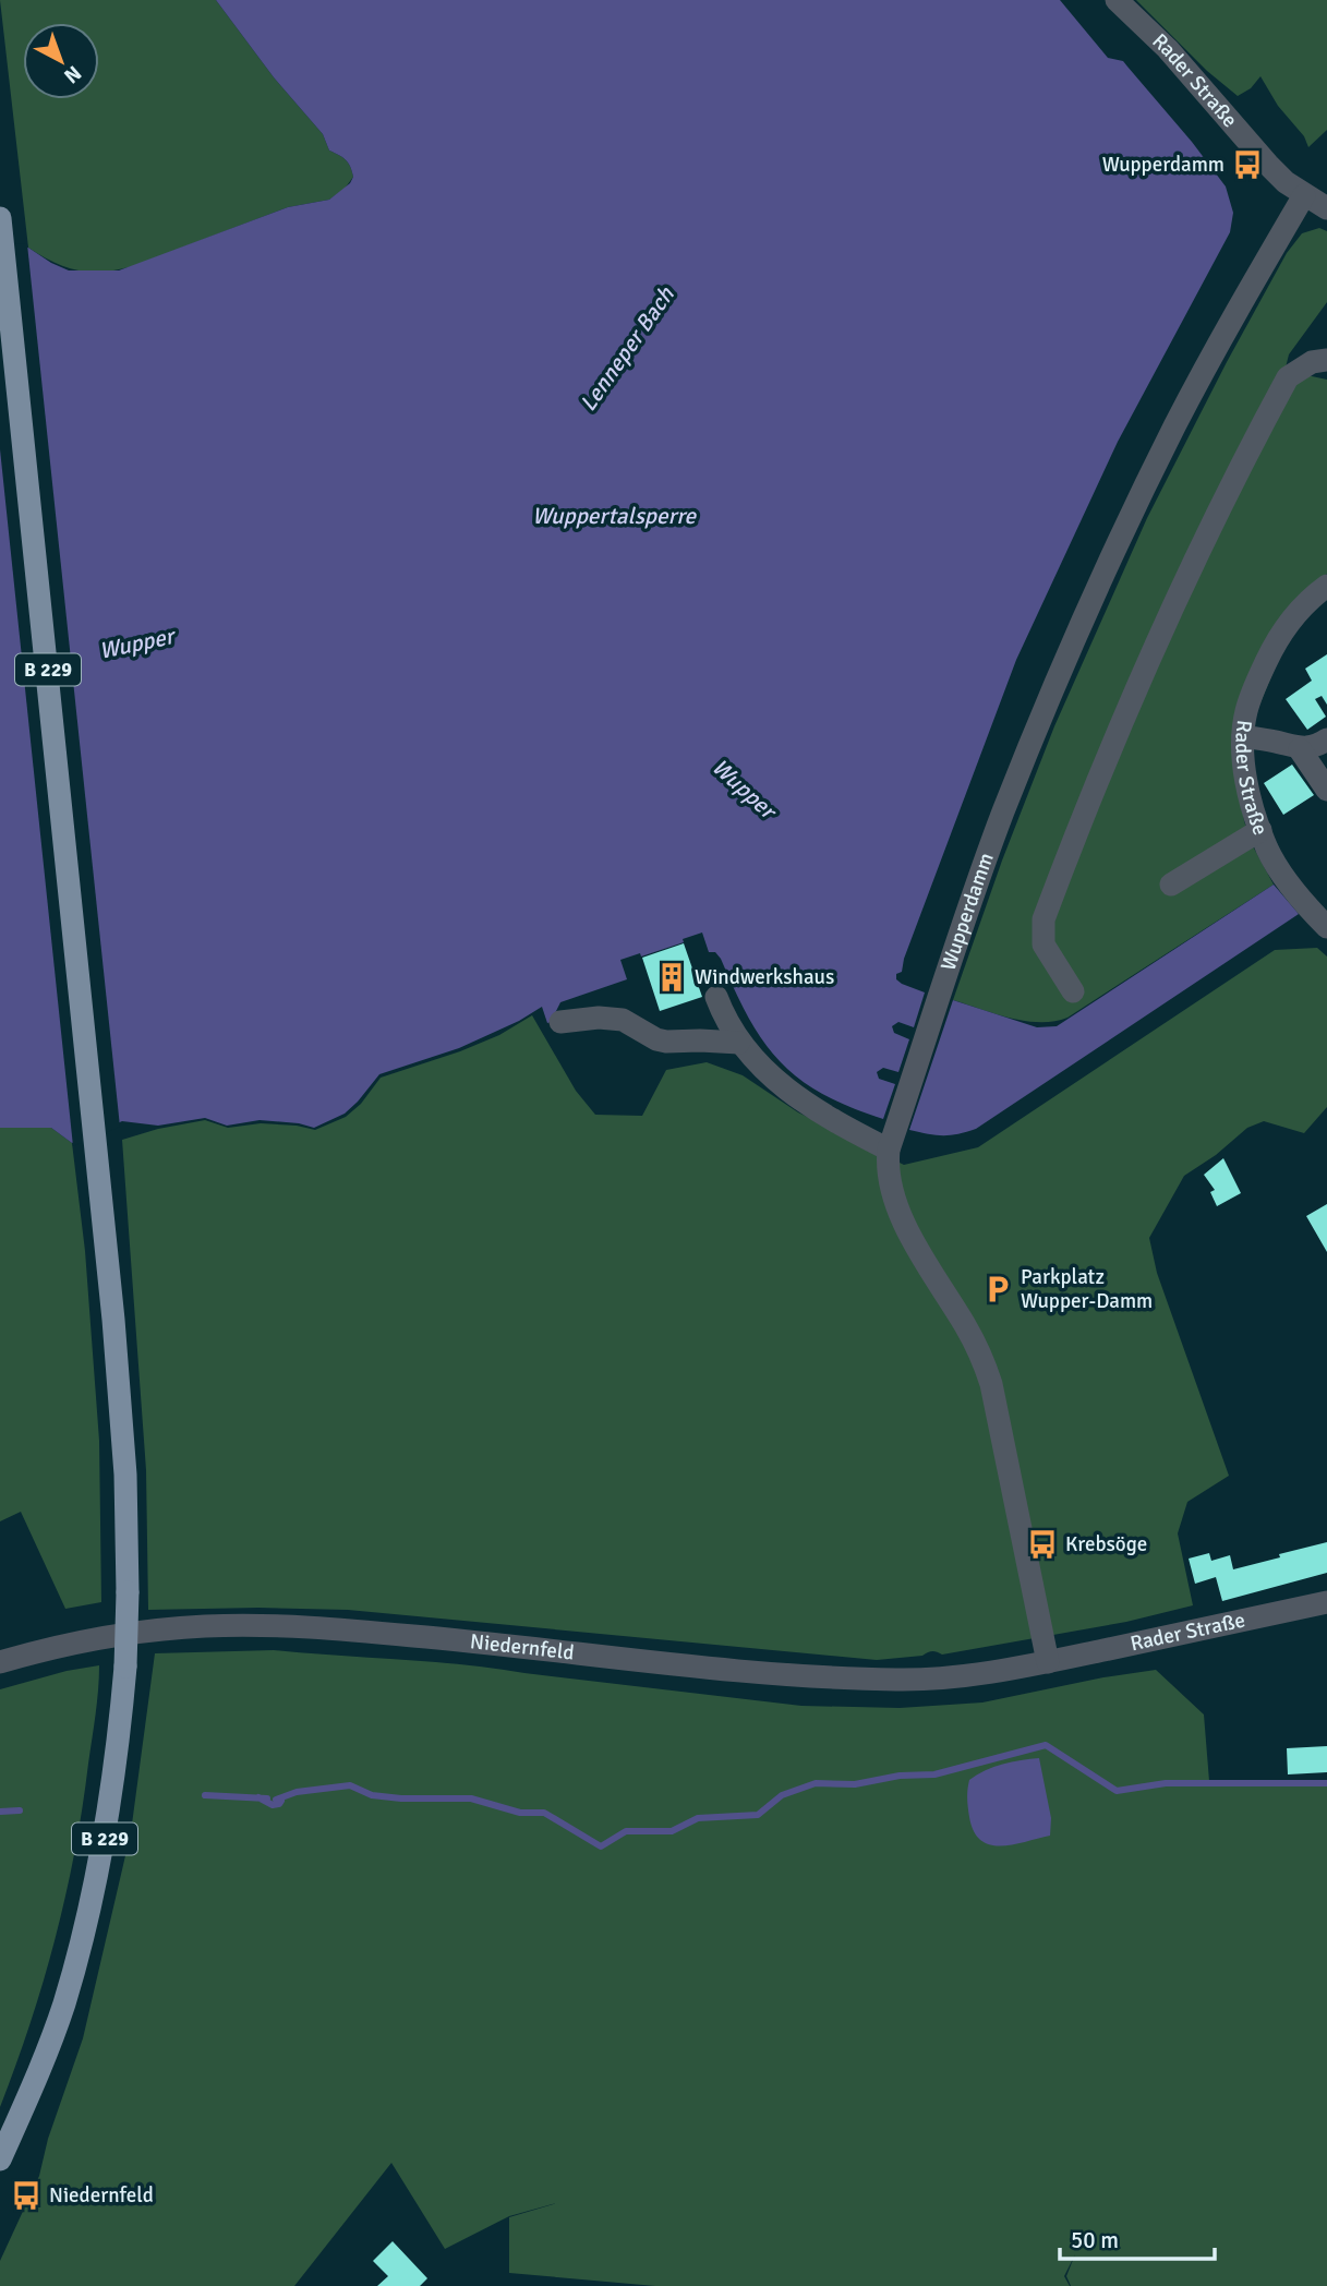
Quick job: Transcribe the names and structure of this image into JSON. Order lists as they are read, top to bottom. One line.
{"streets":{"main road":["B 229"],"street":["Rader Straße","Wupperdamm","Niedernfeld"]},"crossings":[["Rader Straße","Wupperdamm"],["Rader Straße","Niedernfeld"],["Wupperdamm","Niedernfeld"]],"water":["Lenneper Bach","Wuppertalsperre","Wupper"],"places":{"bus stop":["Wupperdamm","Krebsöge","Niedernfeld"],"building":["Windwerkshaus"],"parking":["Parkplatz Wupper-Damm"]},"scale_bar":"50 m","north":"bottom right"}
